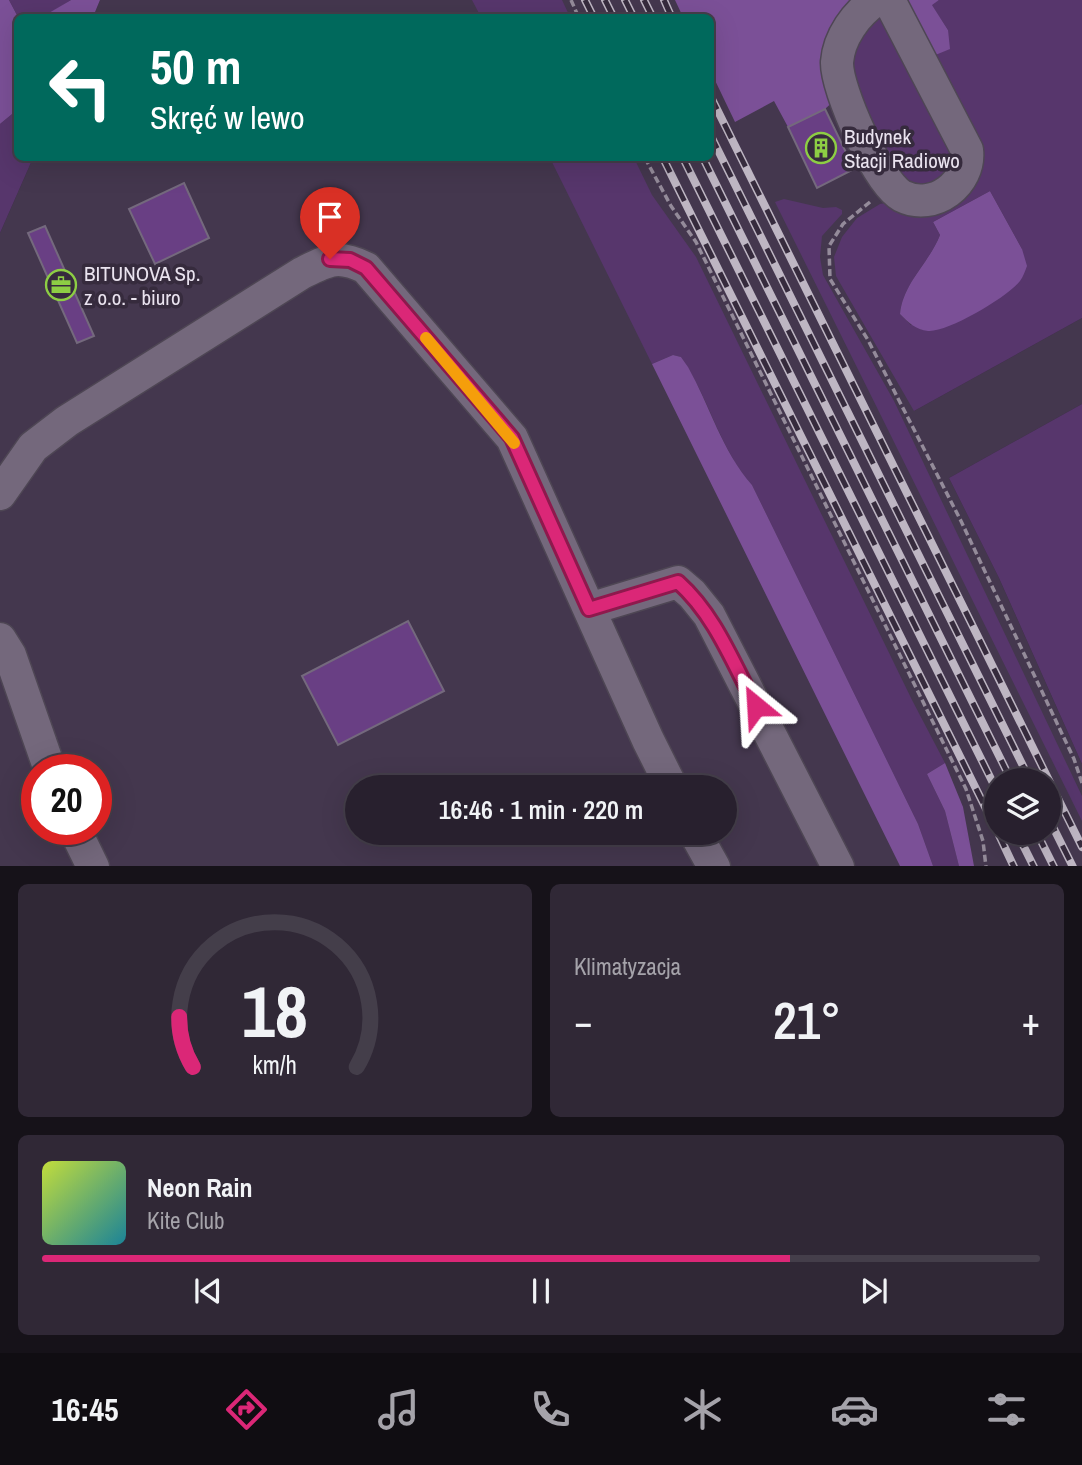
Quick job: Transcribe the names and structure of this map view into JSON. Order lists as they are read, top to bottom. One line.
{"places":{"building":["Budynek Stacji Radiowo"],"office":["BITUNOVA Sp. z o.o. - biuro"]},"page":{"turn":["50 m","Skręć w lewo"],"limit":"20","trip":"16:46 · 1 min · 220 m","tile":"Klimatyzacja","heat":["−","21°","+"],"song":["Neon Rain","Kite Club"],"tabs":"16:45","gauge":["18","km/h"]}}
